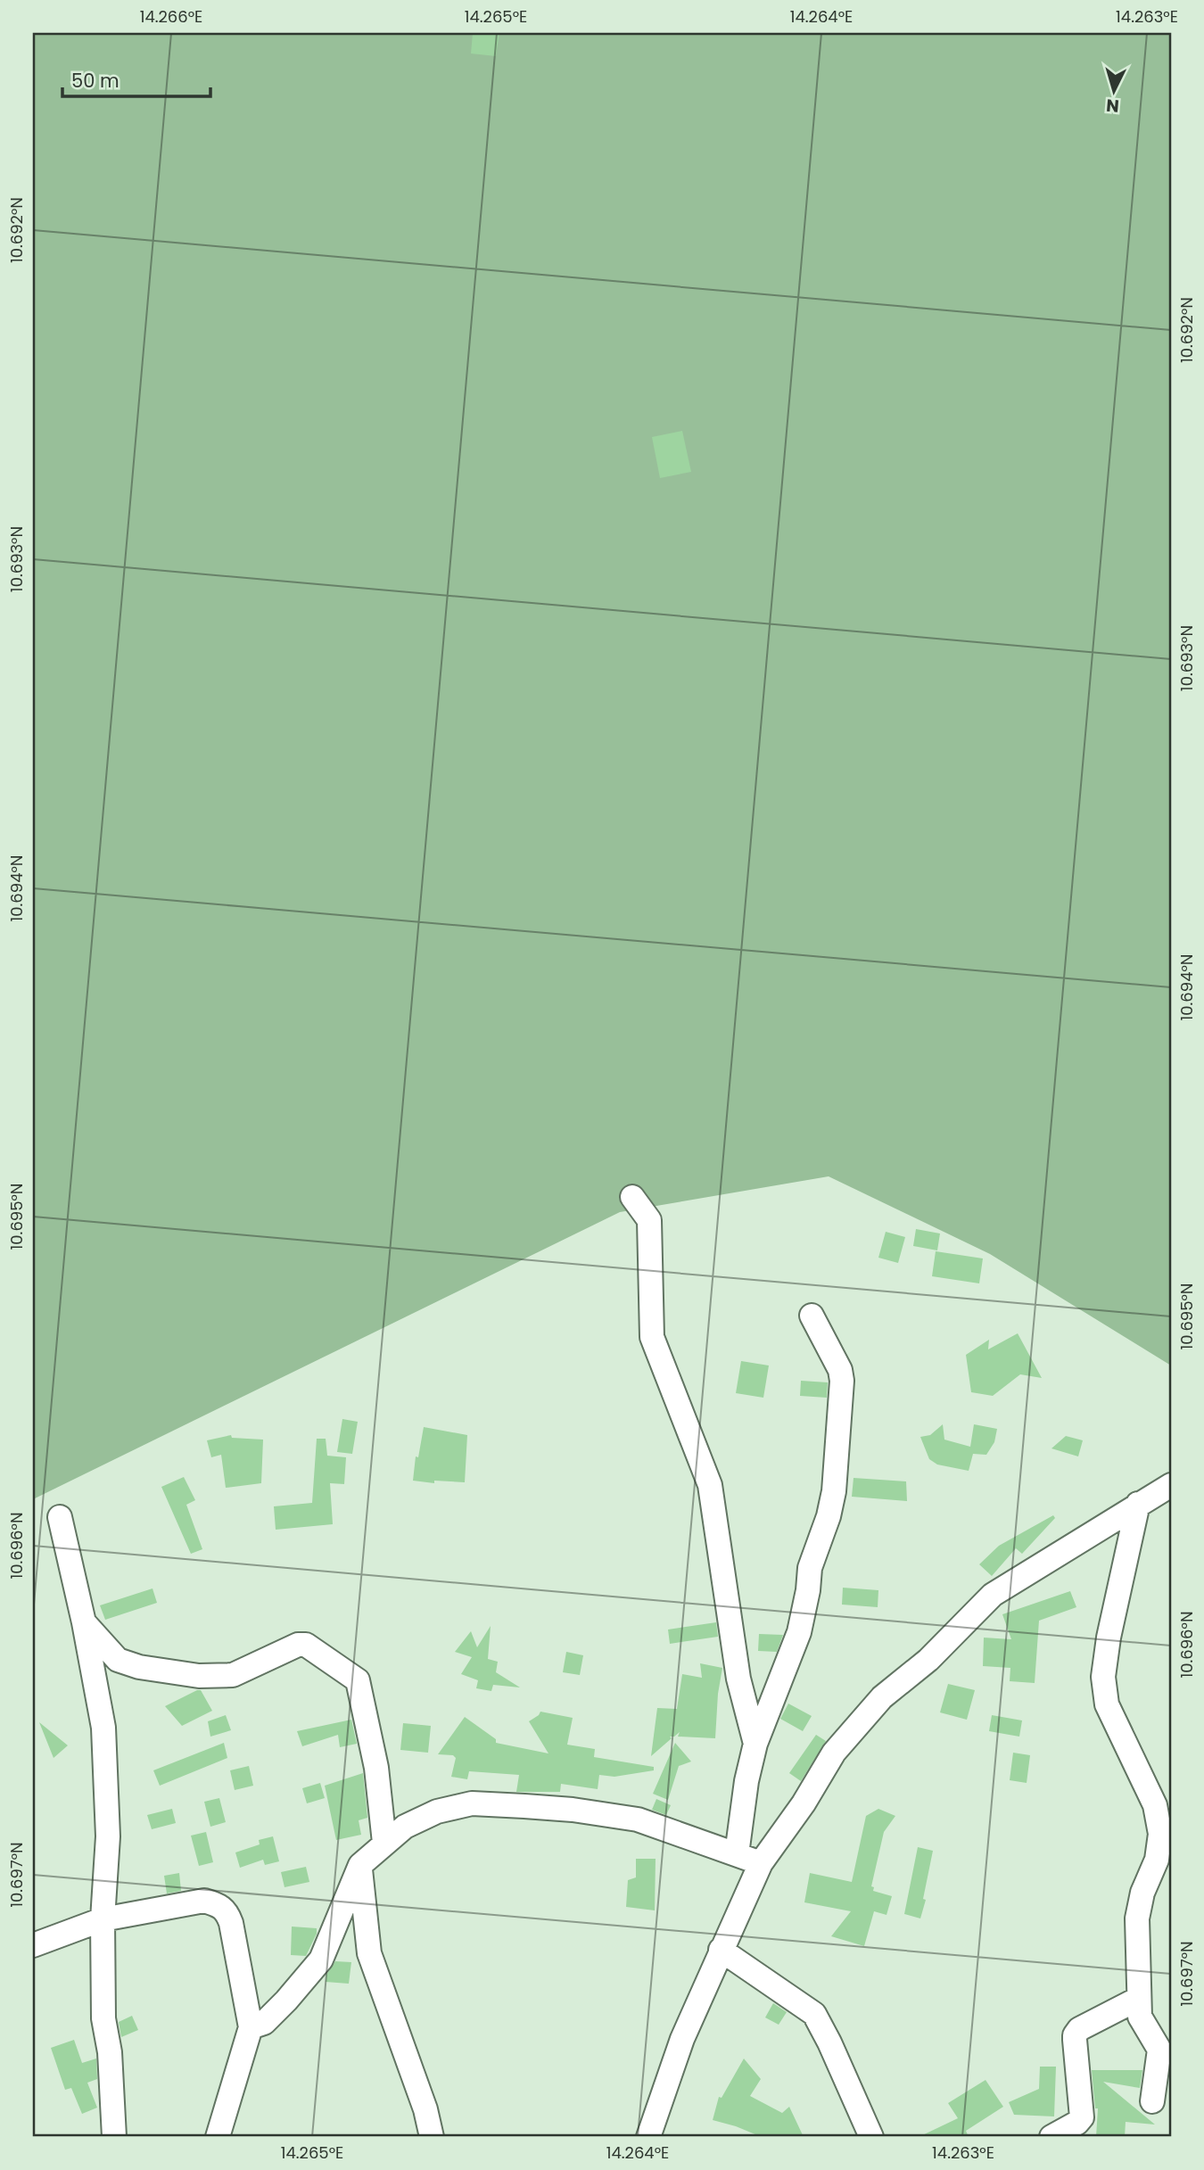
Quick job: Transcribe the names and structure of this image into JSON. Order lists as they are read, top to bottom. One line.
{"scale_bar":"50 m","north":"bottom","coordinates":["14.266°E","14.265°E","14.264°E","14.263°E","10.692°N","10.693°N","10.694°N","10.695°N","10.696°N","10.697°N"]}
